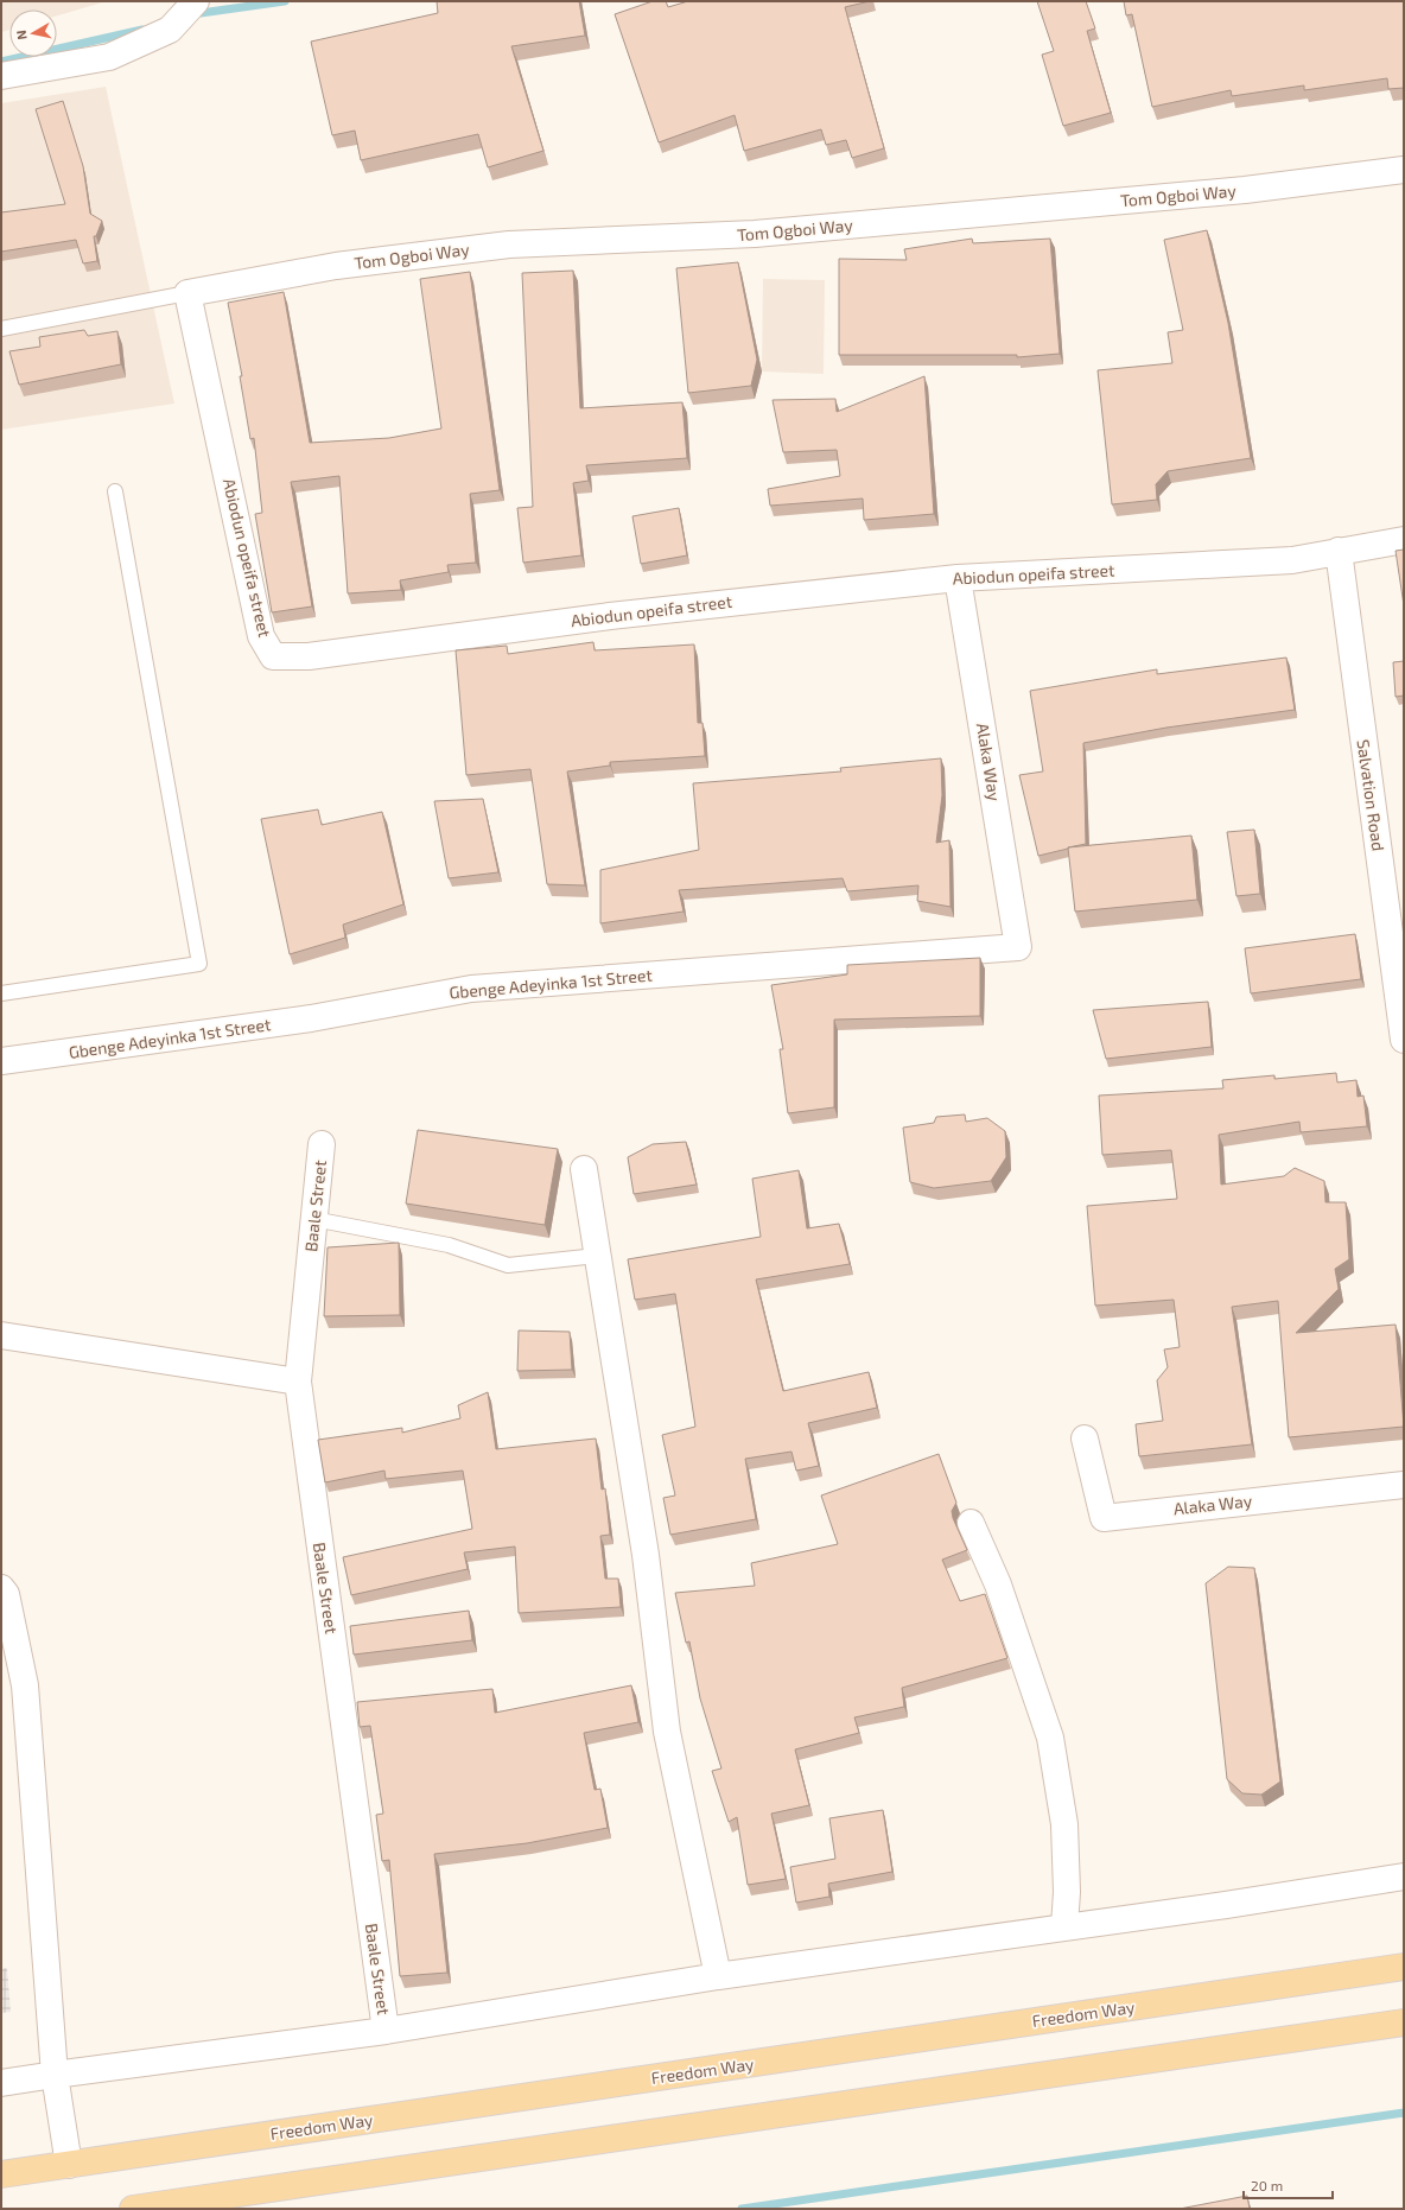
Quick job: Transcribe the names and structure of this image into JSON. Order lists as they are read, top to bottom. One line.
{"streets":{"main road":["Freedom Way"],"street":["Tom Ogboi Way","Abiodun opeifa street","Alaka Way","Salvation Road","Gbenge Adeyinka 1st Street","Baale Street"]},"crossings":[["Tom Ogboi Way","Abiodun opeifa street"],["Abiodun opeifa street","Alaka Way"],["Abiodun opeifa street","Salvation Road"],["Alaka Way","Gbenge Adeyinka 1st Street"]],"scale_bar":"20 m","north":"left"}
